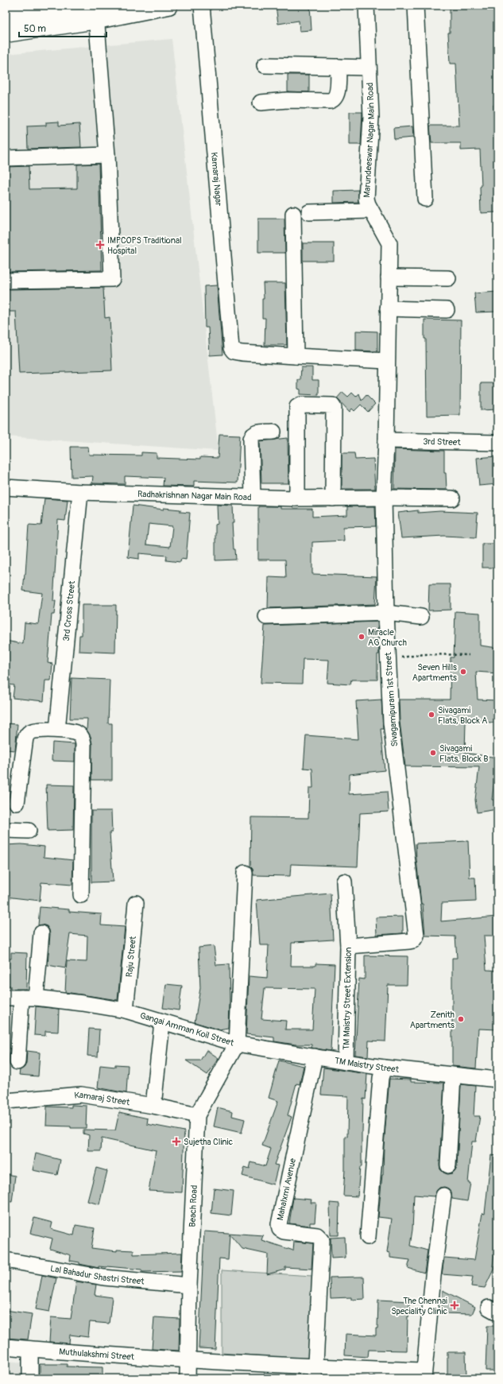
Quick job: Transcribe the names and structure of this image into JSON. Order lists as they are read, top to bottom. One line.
{"streets":{"street":["Marundeeswar Nagar Main Road","Kamaraj Nagar","3rd Street","Radhakrishnan Nagar Main Road","3rd Cross Street","Sivagamipuram 1st Street","Raju Street","TM Maistry Street Extension","Gangai Amman Koil Street","TM Maistry Street","Kamaraj Street","Mahalxmi Avenue","Beach Road","Lal Bahadur Shastri Street","Muthulakshmi Street"]},"crossings":[["Marundeeswar Nagar Main Road","3rd Street"],["Marundeeswar Nagar Main Road","Radhakrishnan Nagar Main Road"],["Marundeeswar Nagar Main Road","Sivagamipuram 1st Street"],["Radhakrishnan Nagar Main Road","3rd Cross Street"],["Radhakrishnan Nagar Main Road","Sivagamipuram 1st Street"],["Sivagamipuram 1st Street","TM Maistry Street Extension"],["Raju Street","Gangai Amman Koil Street"],["TM Maistry Street Extension","TM Maistry Street"],["Gangai Amman Koil Street","TM Maistry Street"],["Gangai Amman Koil Street","Beach Road"],["TM Maistry Street","Mahalxmi Avenue"],["TM Maistry Street","Beach Road"],["Kamaraj Street","Beach Road"],["Mahalxmi Avenue","Muthulakshmi Street"],["Beach Road","Lal Bahadur Shastri Street"],["Beach Road","Muthulakshmi Street"]],"places":{"health":["IMPCOPS Traditional Hospital","Sujetha Clinic","The Chennai Speciality Clinic"],"other":["Miracle AG Church","Seven Hills Apartments","Sivagami Flats, Block A","Sivagami Flats, Block B","Zenith Apartments"]},"scale_bar":"50 m"}
